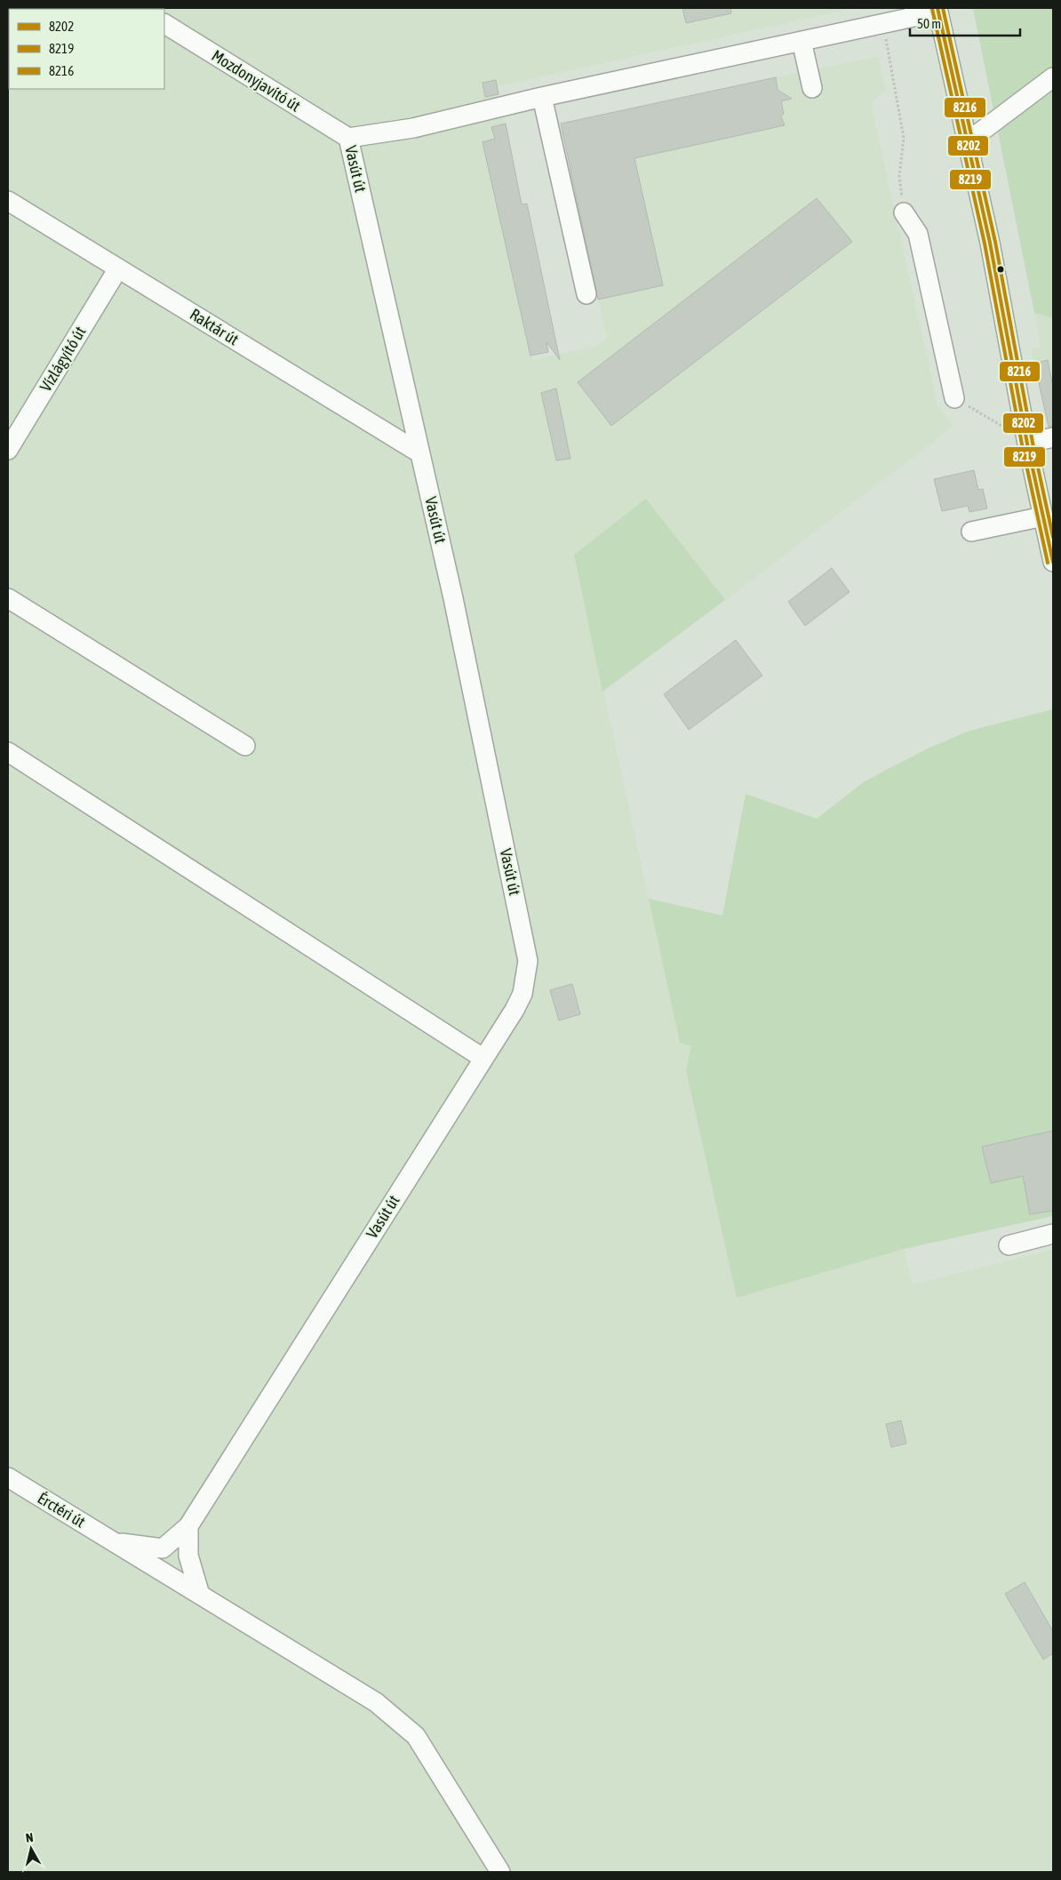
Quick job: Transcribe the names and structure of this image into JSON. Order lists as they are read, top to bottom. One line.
{"streets":{"street":["Mozdonyjavító út","Vasút út","Raktár út","Vízlágyító út","Érctéri út"]},"crossings":[["Mozdonyjavító út","Vasút út"],["Vasút út","Raktár út"],["Vasút út","Érctéri út"],["Raktár út","Vízlágyító út"]],"lines":["transit line 8202","transit line 8216","transit line 8219"],"legend":["8202","8219","8216"],"scale_bar":"50 m","north":"top"}
